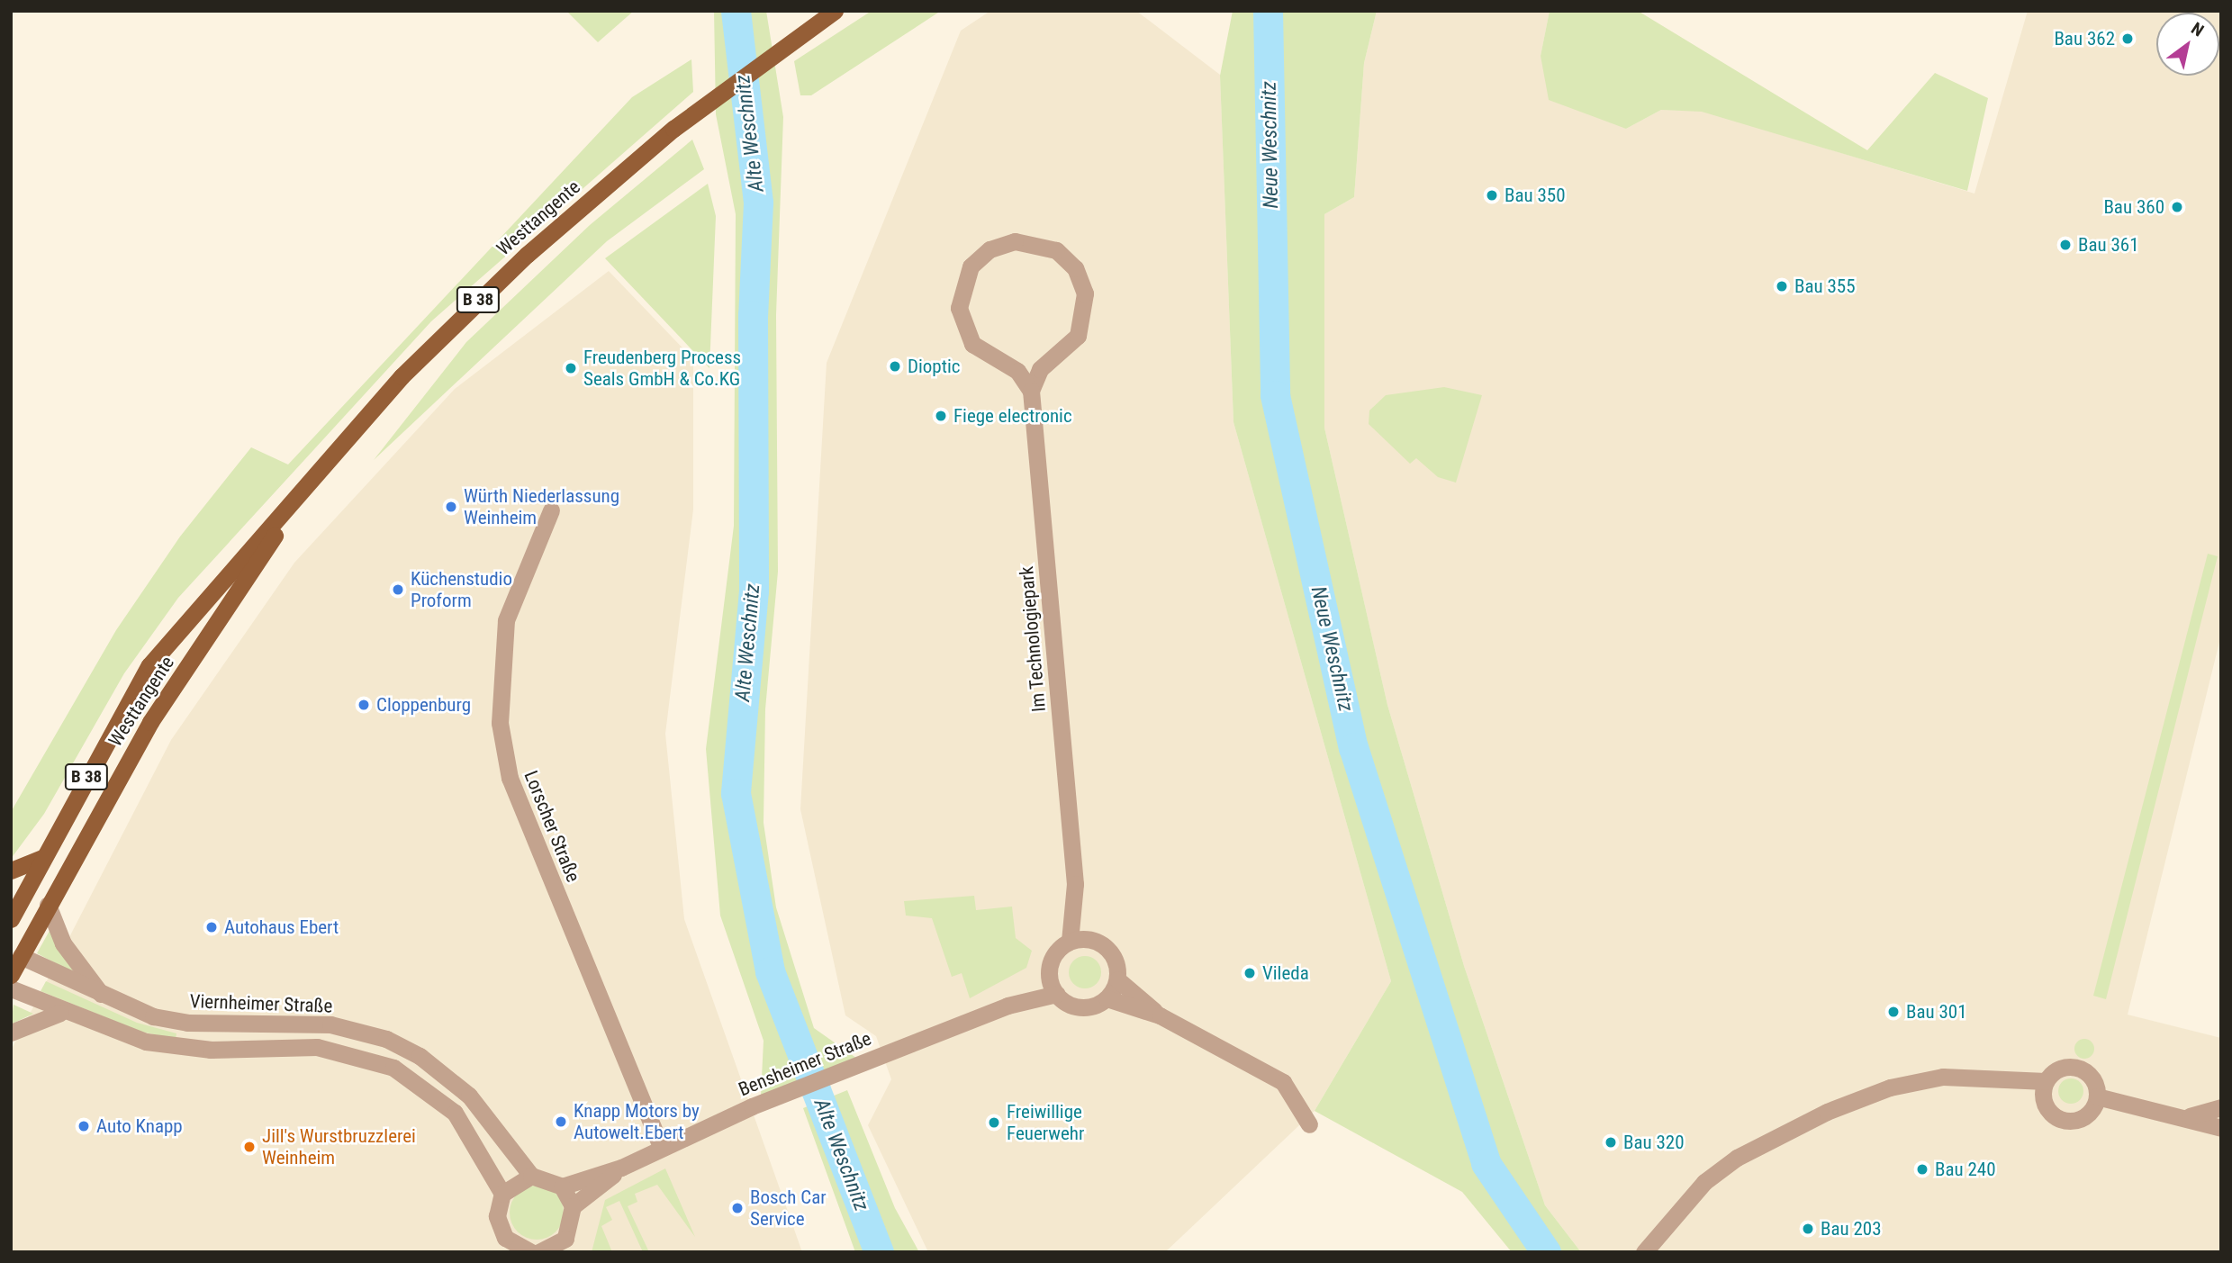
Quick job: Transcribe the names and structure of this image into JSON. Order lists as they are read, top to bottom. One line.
{"streets":{"main road":["Westtangente","B 38"],"street":["Im Technologiepark","Lorscher Straße","Viernheimer Straße","Bensheimer Straße"]},"crossings":[["Westtangente","Viernheimer Straße"],["Im Technologiepark","Bensheimer Straße"],["Lorscher Straße","Bensheimer Straße"],["Viernheimer Straße","Bensheimer Straße"]],"water":["Alte Weschnitz","Neue Weschnitz"],"places":["Bau 362","Bau 350","Bau 360","Bau 361","Bau 355","Dioptic","Freudenberg Process Seals GmbH & Co.KG","Fiege electronic","Würth Niederlassung Weinheim","Küchenstudio Proform","Cloppenburg","Autohaus Ebert","Vileda","Bau 301","Knapp Motors by Autowelt.Ebert","Freiwillige Feuerwehr","Auto Knapp","Bau 320","Jill's Wurstbruzzlerei Weinheim","Bau 240","Bosch Car Service","Bau 203"],"north":"top right"}
